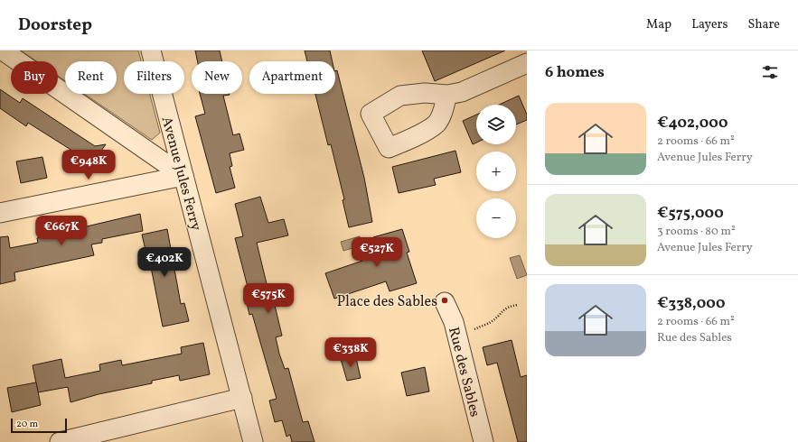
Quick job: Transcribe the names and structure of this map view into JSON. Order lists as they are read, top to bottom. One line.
{"streets":{"street":["Avenue Jules Ferry","Rue des Sables"]},"places":["Place des Sables"],"scale_bar":"20 m","page":{"header":"Doorstep","nav":["Map","Layers","Share"],"heading":"6 homes","chip":["Buy","Rent","Filters","New","Apartment"],"list":[{"name":"€402,000","note":"2 rooms · 66 m² · Avenue Jules Ferry"},{"name":"€575,000","note":"3 rooms · 80 m² · Avenue Jules Ferry"},{"name":"€338,000","note":"2 rooms · 66 m² · Rue des Sables"}],"map_buttons":["+","−"],"price":["€948K","€667K","€527K","€402K","€575K","€338K"],"scale":"20 m"}}
